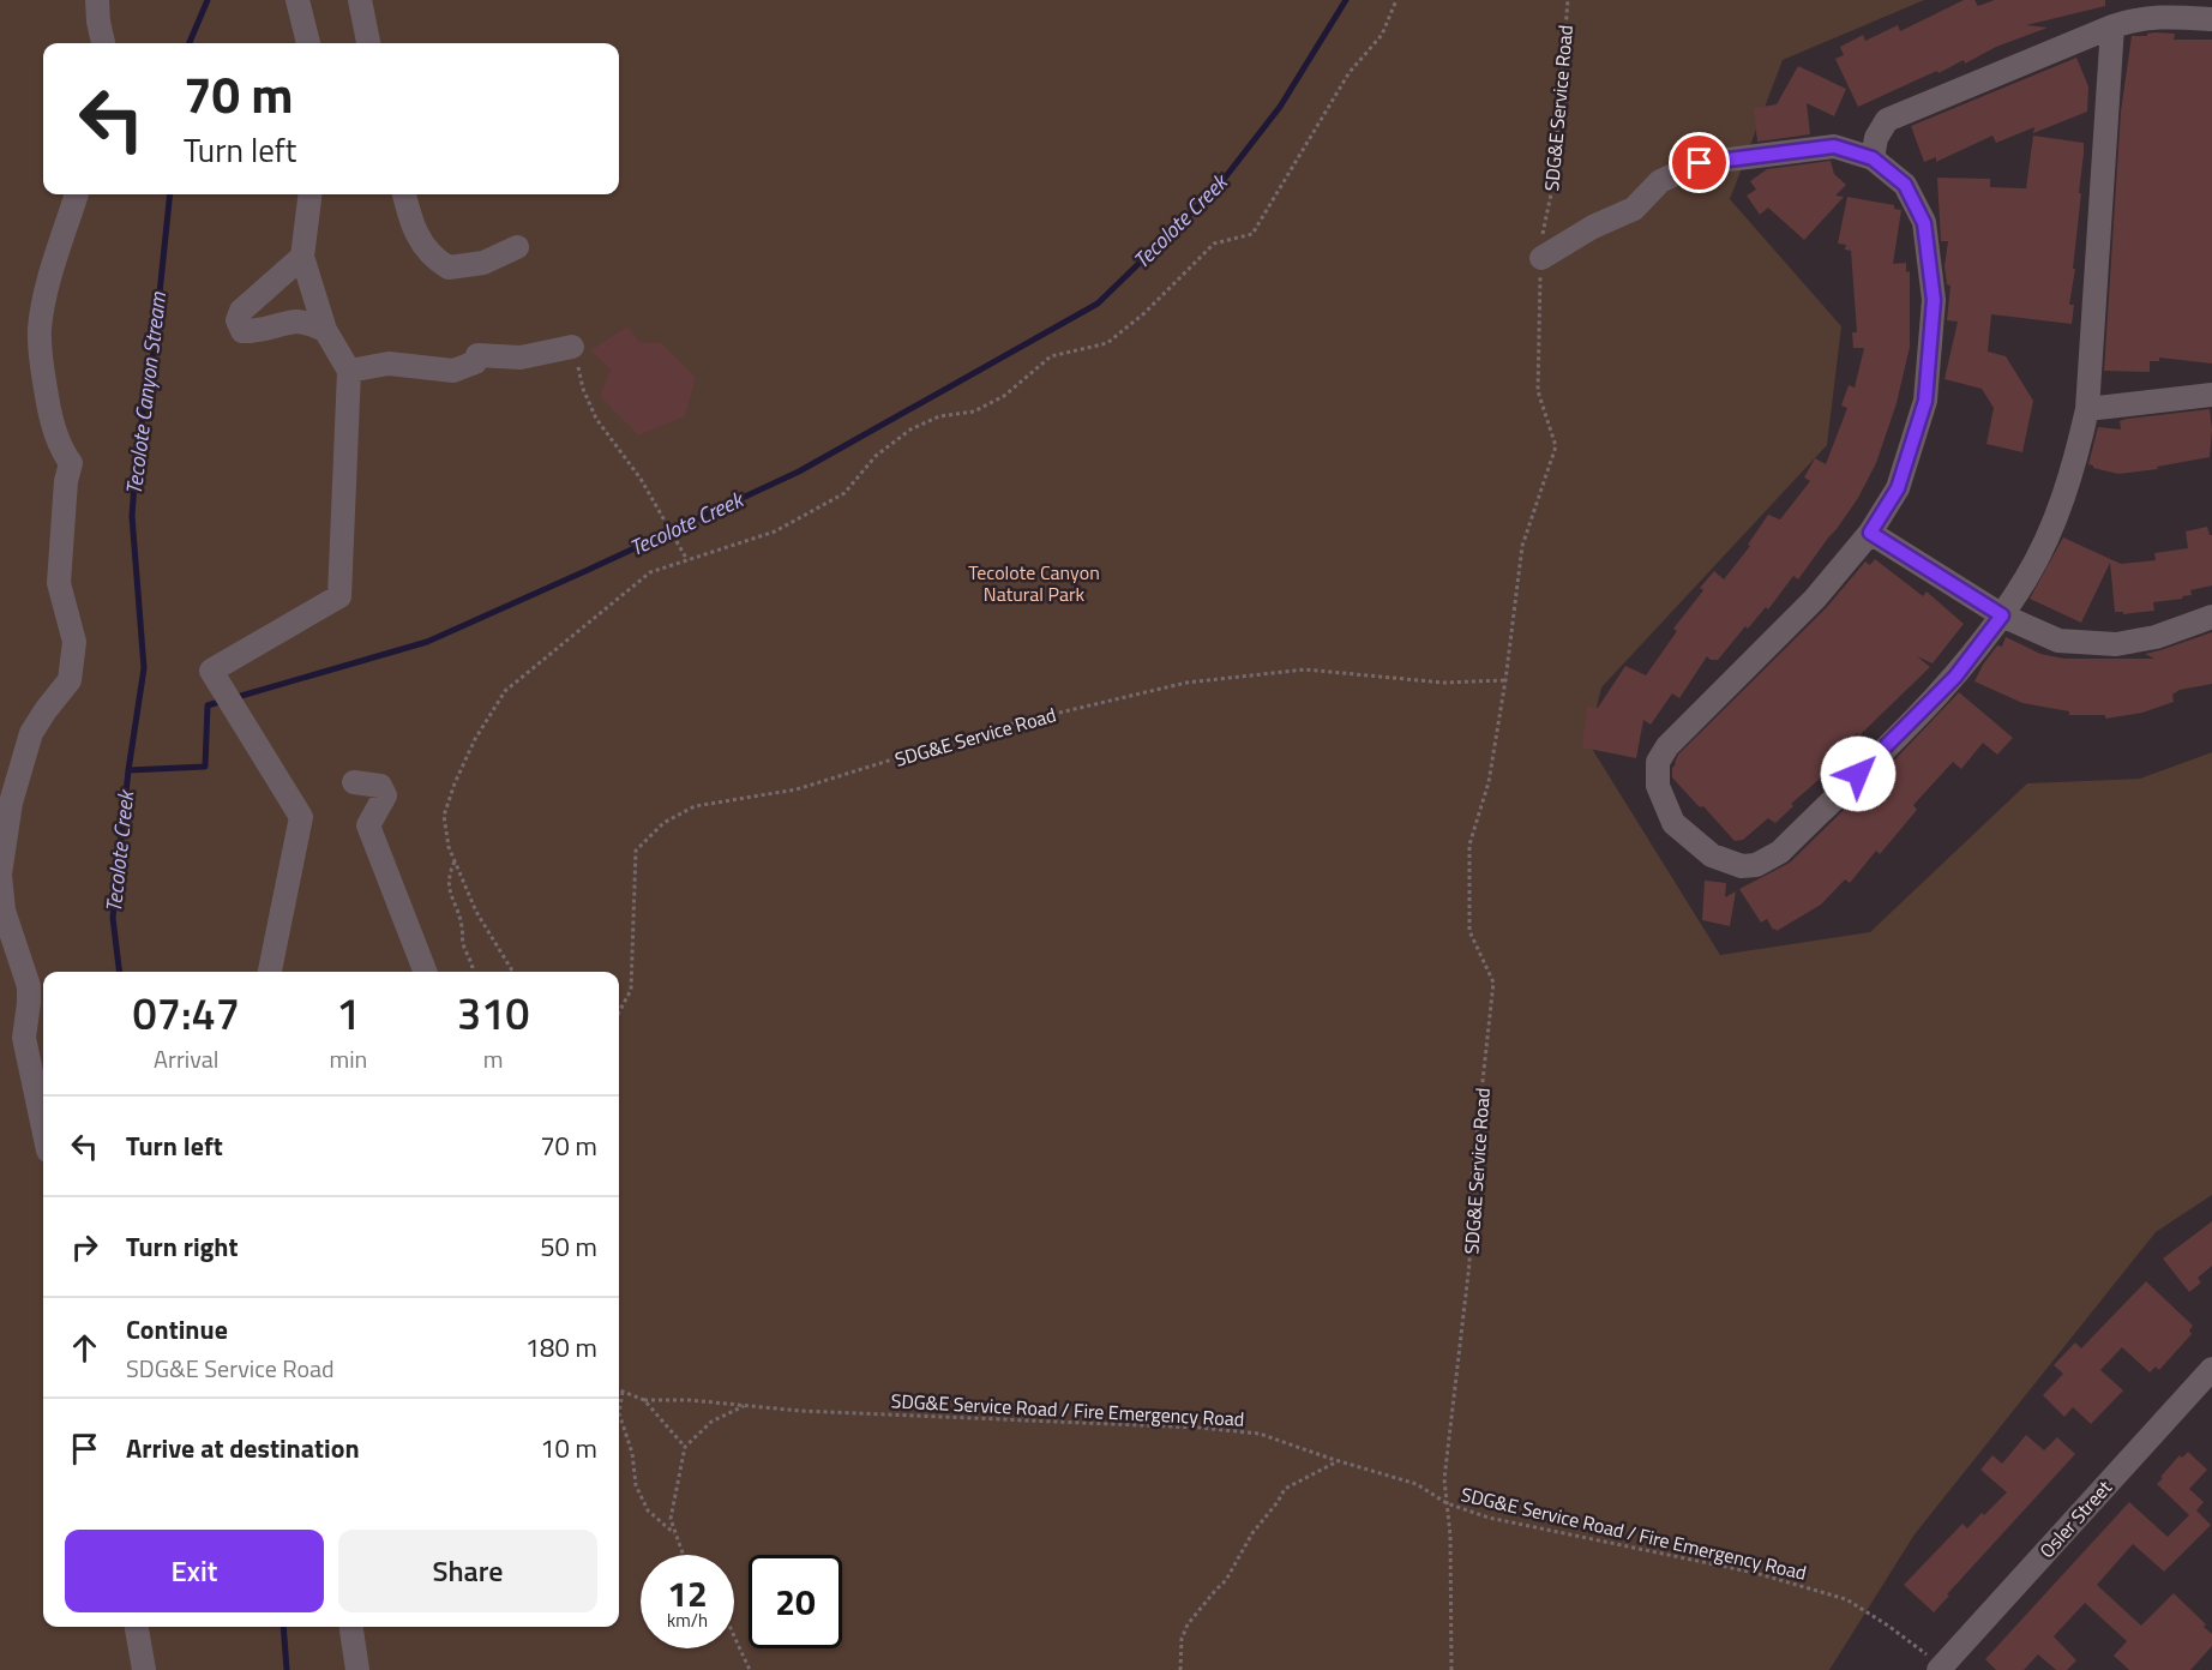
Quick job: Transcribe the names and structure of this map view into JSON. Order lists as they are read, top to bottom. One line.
{"streets":{"street":["Osler Street"],"path":["SDG&E Service Road","SDG&E Service Road / Fire Emergency Road"]},"crossings":[["SDG&E Service Road","SDG&E Service Road / Fire Emergency Road"],["SDG&E Service Road / Fire Emergency Road","Osler Street"]],"water":["Tecolote Creek","Tecolote Canyon Stream"],"parks":["Tecolote Canyon Natural Park"],"page":{"turn":["70 m","Turn left"],"eta":["07:47","Arrival","1","min","310","m"],"list":[{"name":"Turn left","value":"70 m"},{"name":"Turn right","value":"50 m"},{"name":"Continue","note":"SDG&E Service Road","value":"180 m"},{"name":"Arrive at destination","value":"10 m"}],"buttons":["Exit","Share"],"speed":"12 km/h","limit":"20"}}
